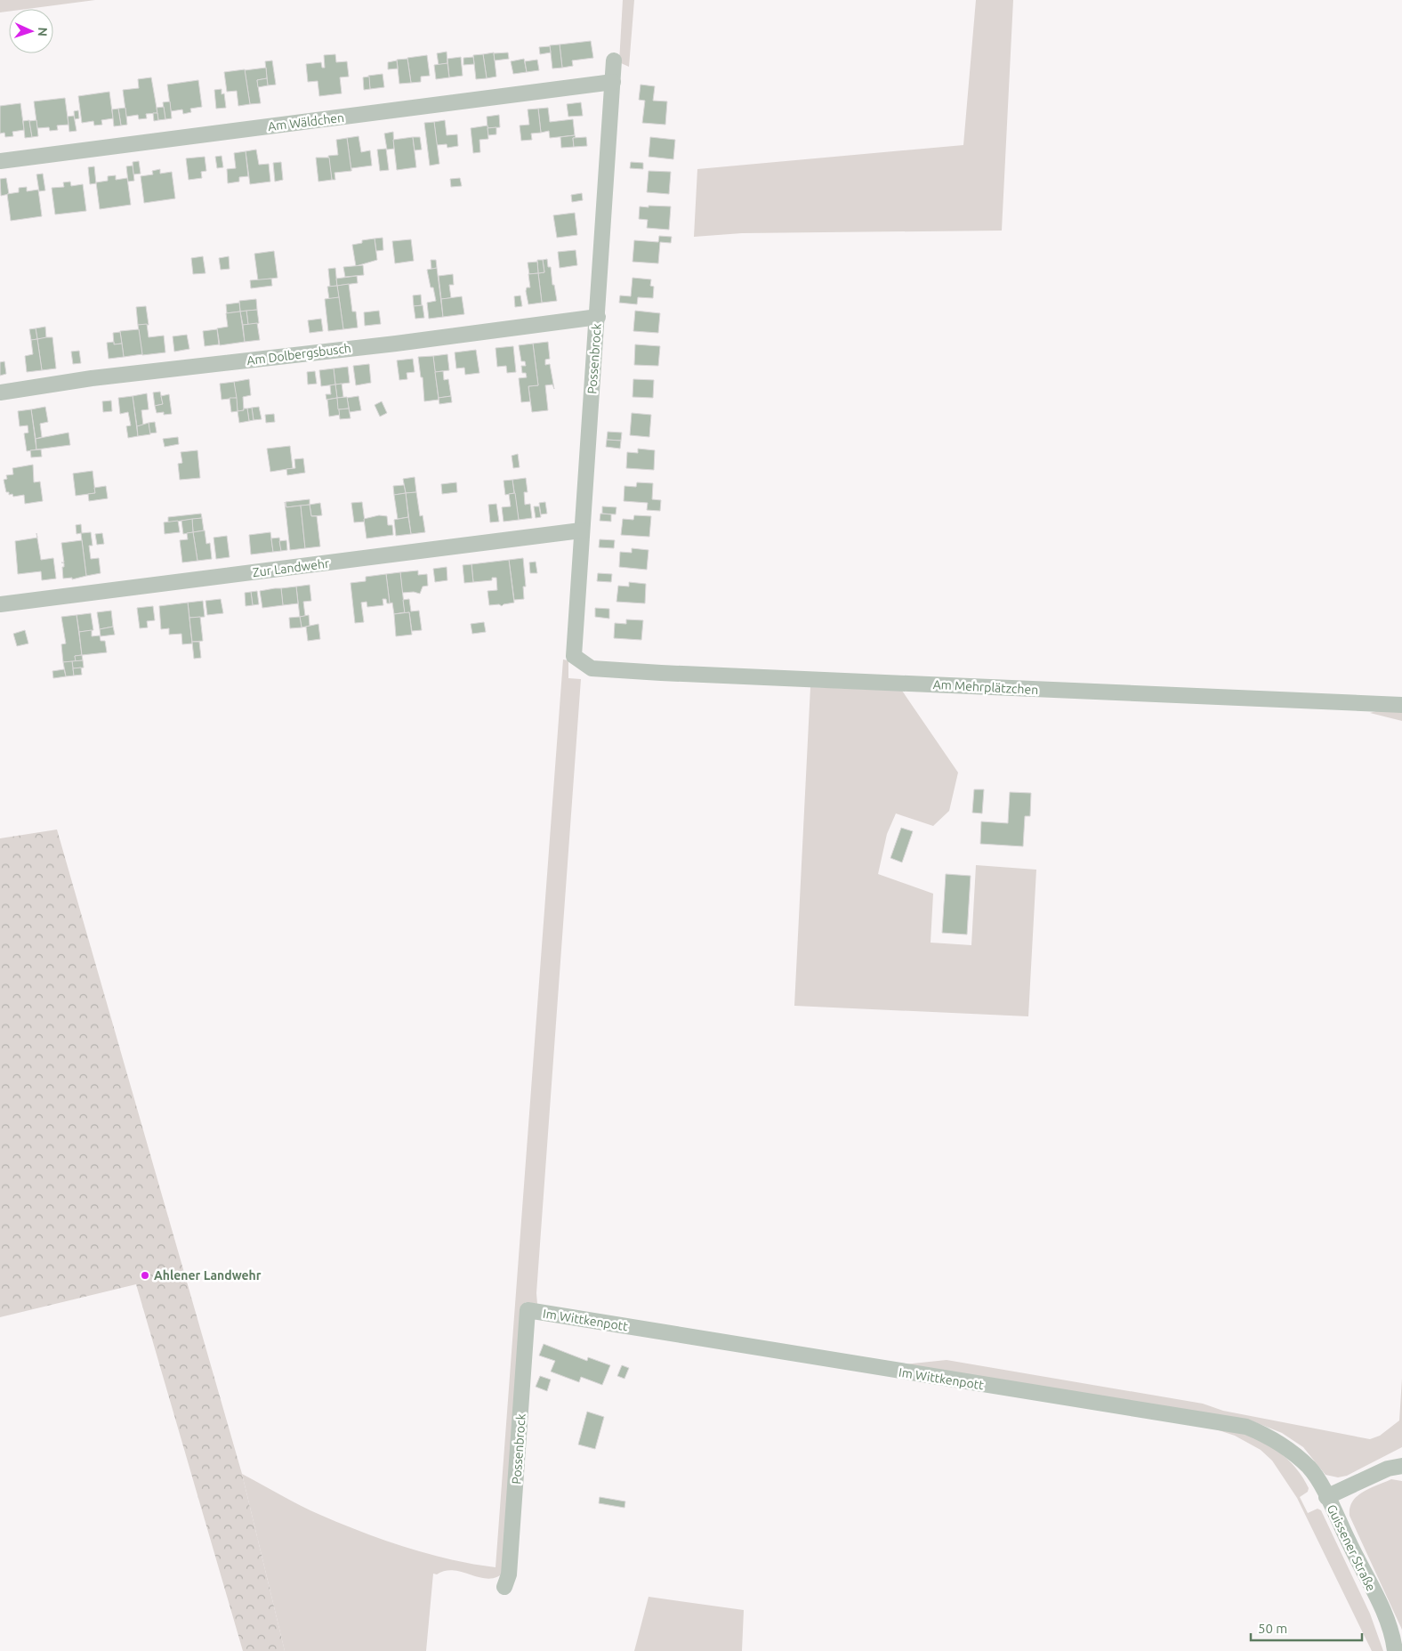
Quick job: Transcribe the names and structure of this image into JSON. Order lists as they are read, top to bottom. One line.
{"streets":{"street":["Am Wäldchen","Am Dolbergsbusch","Possenbrock","Zur Landwehr","Am Mehrplätzchen","Im Wittkenpott","Guissener Straße"]},"crossings":[["Am Wäldchen","Possenbrock"],["Am Dolbergsbusch","Possenbrock"],["Possenbrock","Zur Landwehr"],["Possenbrock","Am Mehrplätzchen"],["Possenbrock","Im Wittkenpott"],["Im Wittkenpott","Guissener Straße"]],"places":["Ahlener Landwehr"],"scale_bar":"50 m","north":"right"}
